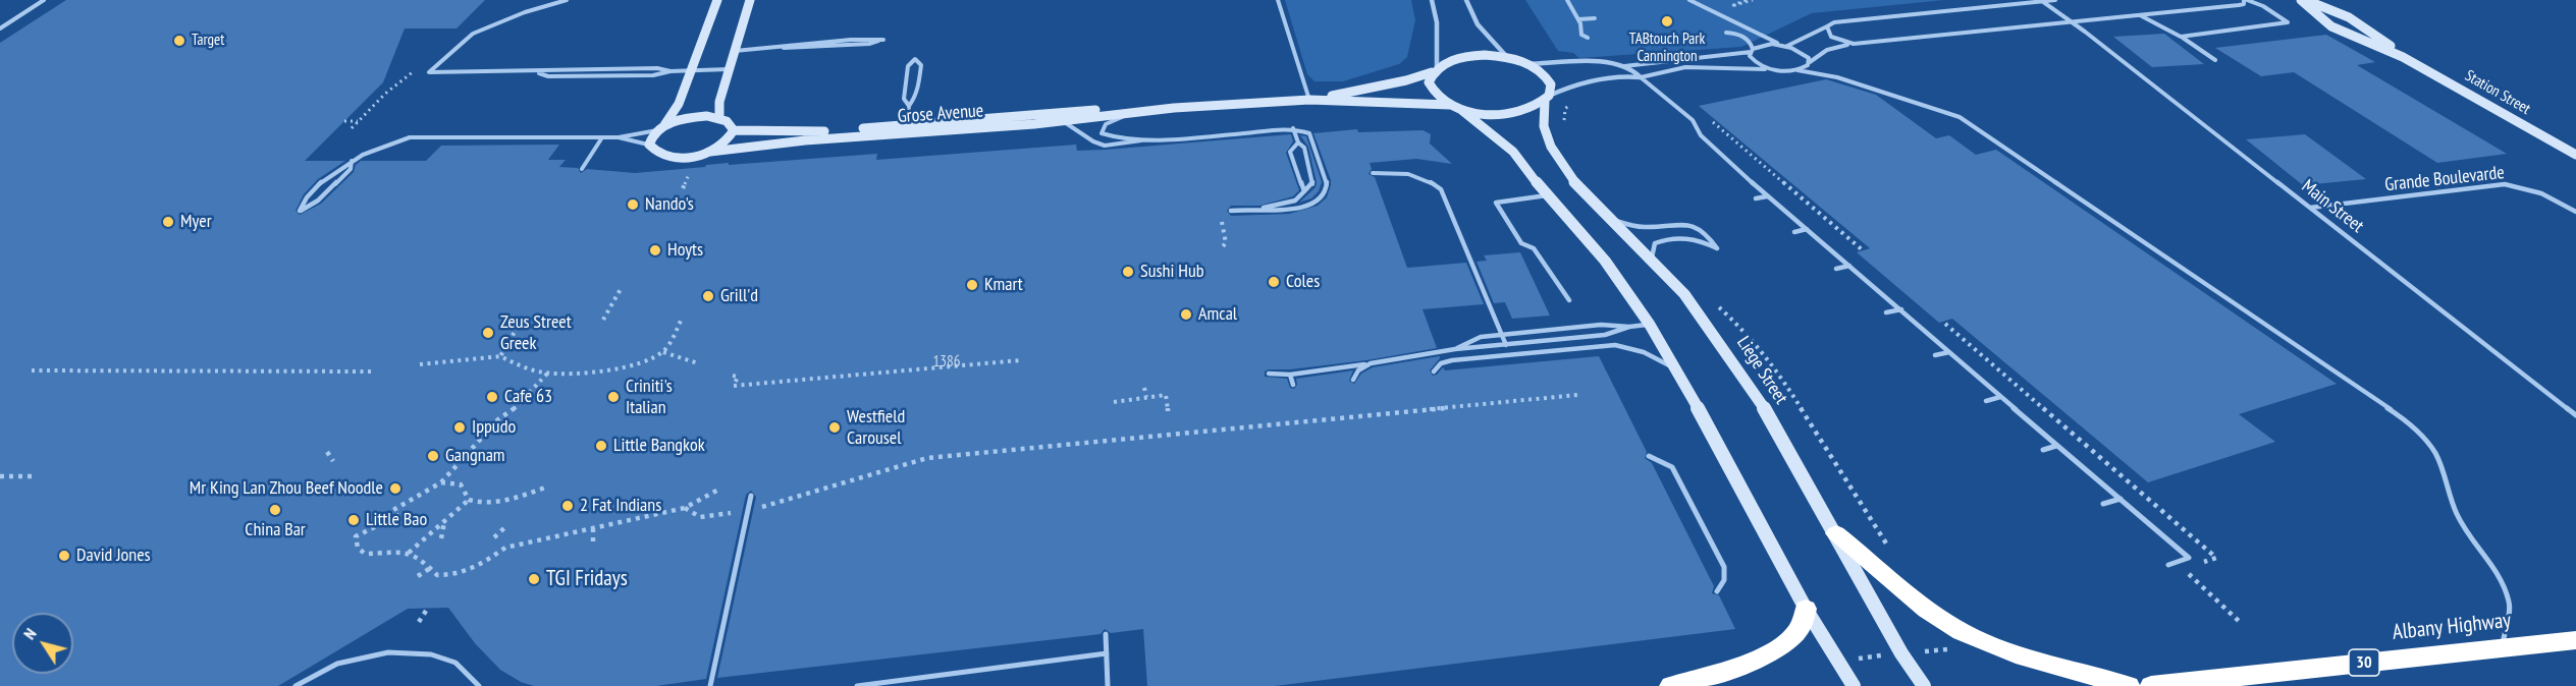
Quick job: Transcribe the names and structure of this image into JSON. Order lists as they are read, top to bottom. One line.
{"streets":{"highway":["Albany Highway","30"],"street":["Station Street","Grose Avenue","Liege Street"],"lane":["Grande Boulevarde","Main Street"]},"crossings":[["Grose Avenue","Liege Street"],["Grande Boulevarde","Main Street"]],"places":["TABtouch Park Cannington","Target","Nando's","Myer","Hoyts","Sushi Hub","Coles","Kmart","Grill'd","Amcal","Zeus Street Greek","Cafe 63","Criniti's Italian","Ippudo","Westfield Carousel","Little Bangkok","Gangnam","Mr King Lan Zhou Beef Noodle","2 Fat Indians","China Bar","Little Bao","David Jones","TGI Fridays"],"house_numbers":["1386"],"north":"top left"}
